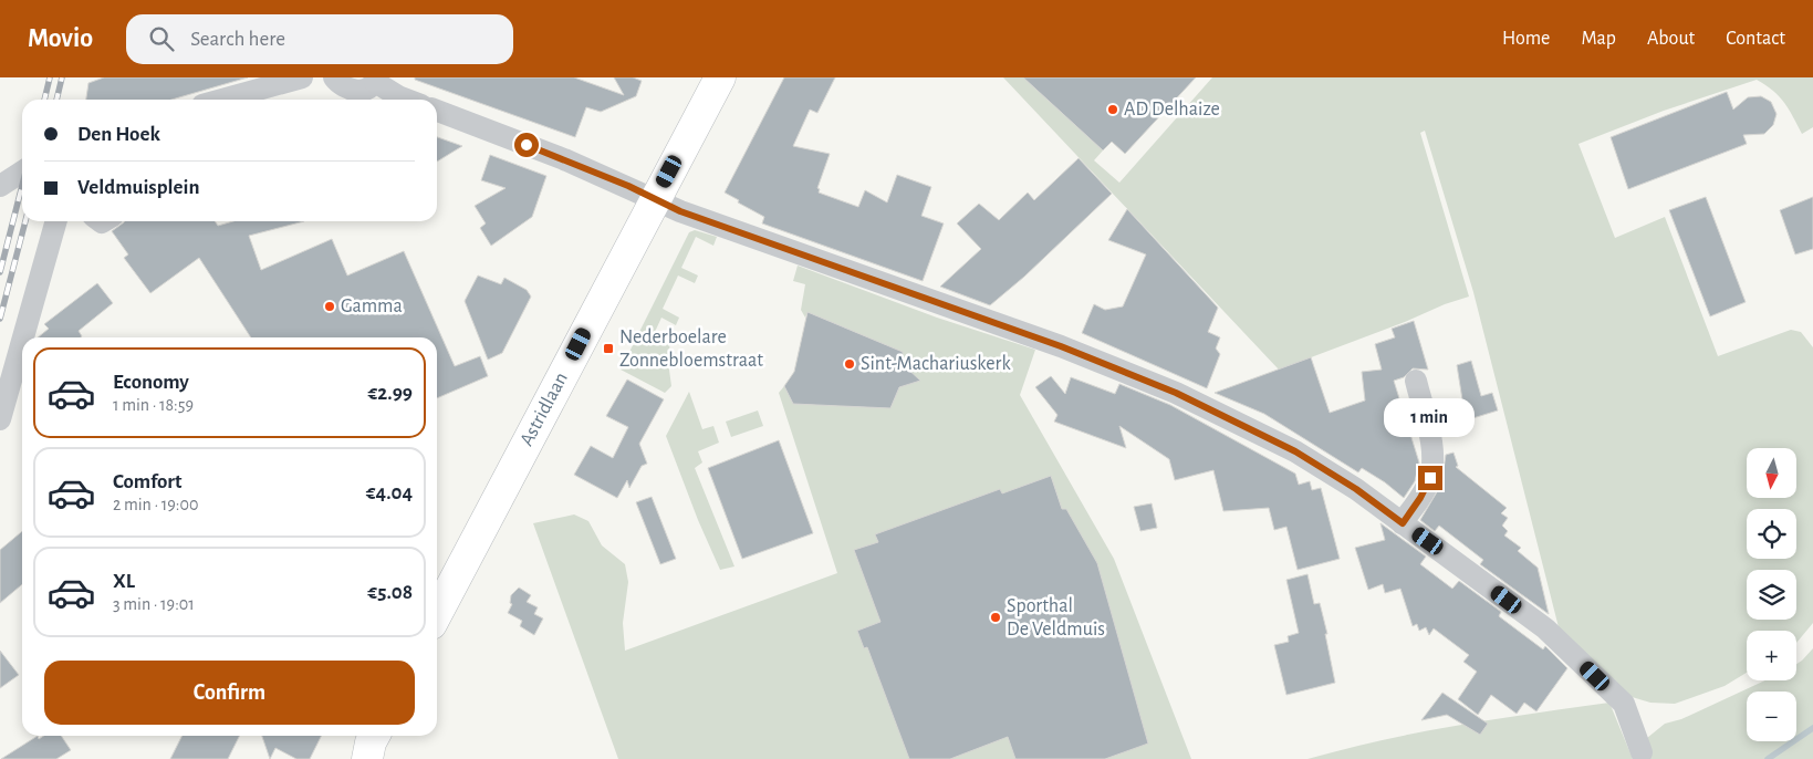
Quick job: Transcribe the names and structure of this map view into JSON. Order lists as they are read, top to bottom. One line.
{"streets":{"main road":["Astridlaan"]},"places":{"other":["AD Delhaize","Gamma","Sint-Machariuskerk","Sporthal De Veldmuis"],"transit":["Nederboelare Zonnebloemstraat"]},"north":"bottom","page":{"header":"Movio","search":"Search here","nav":["Home","Map","About","Contact"],"banner":["Den Hoek","Veldmuisplein"],"list":[{"name":"Economy","note":"1 min · 18:59","value":"€2.99"},{"name":"Comfort","note":"2 min · 19:00","value":"€4.04"},{"name":"XL","note":"3 min · 19:01","value":"€5.08"}],"bubble":"1 min","map_buttons":["+","−"],"buttons":"Confirm"}}
